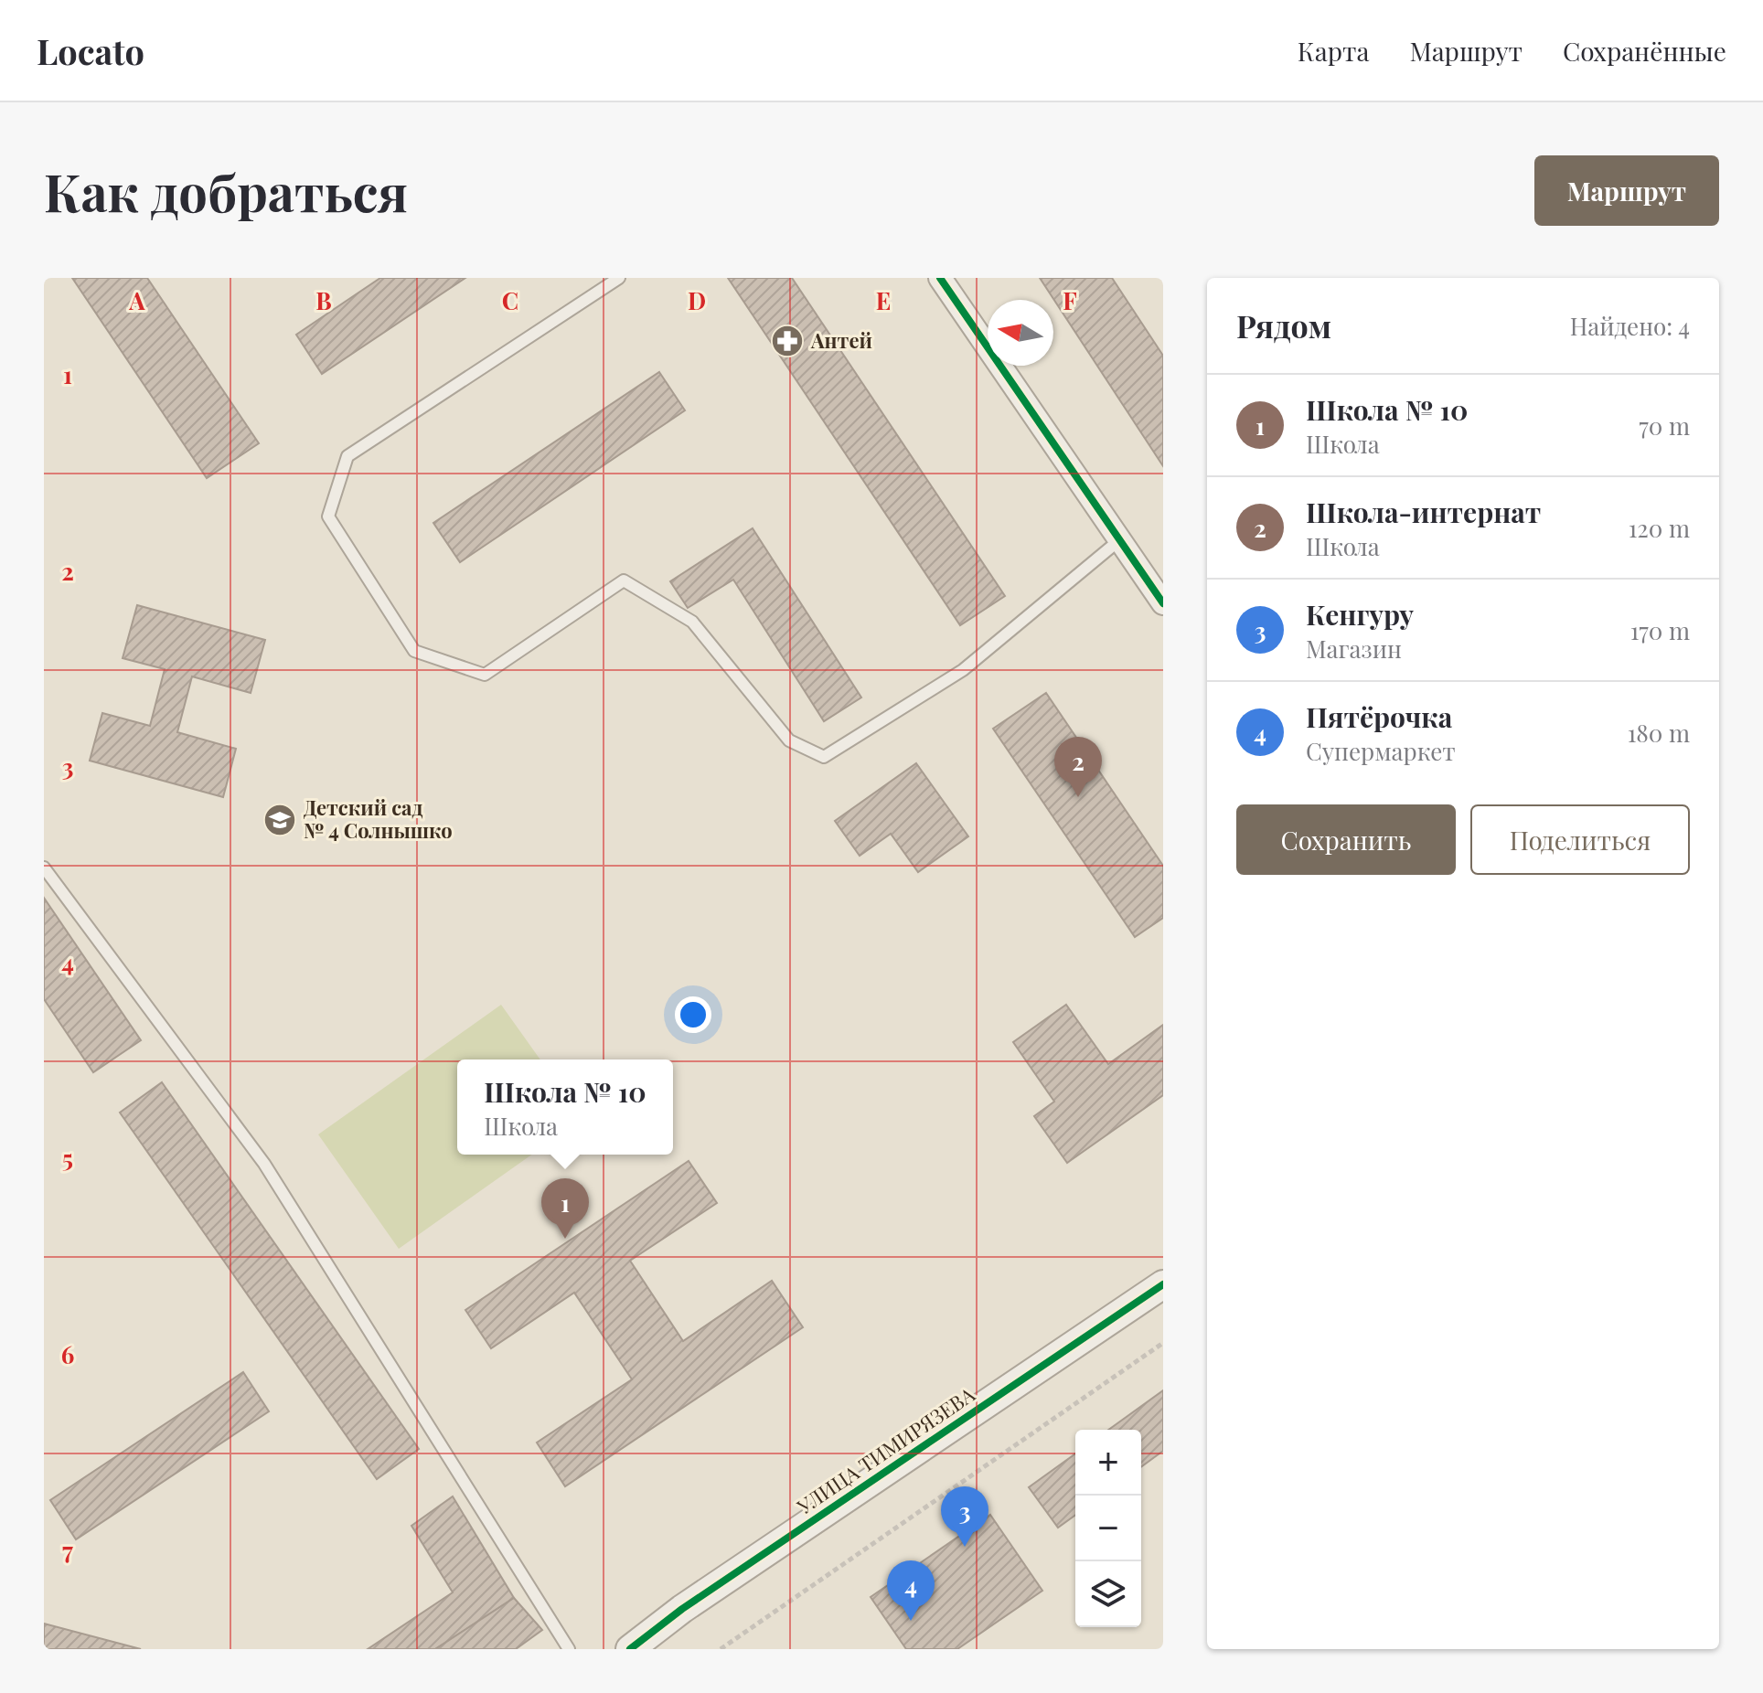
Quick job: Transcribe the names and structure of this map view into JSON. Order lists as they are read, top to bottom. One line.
{"streets":{"street":["УЛИЦА ТИМИРЯЗЕВА"]},"places":{"pharmacy":["Антей"],"school or university":["Детский сад № 4 Солнышко"]},"north":"left","page":{"header":"Locato","nav":["Карта","Маршрут","Сохранённые"],"buttons":["Маршрут",["Сохранить","Поделиться"]],"title":"Как добраться","heading":["Рядом","Найдено: 4"],"list":[{"mark":"1","name":"Школа № 10","note":"Школа","value":"70 m"},{"mark":"2","name":"Школа-интернат","note":"Школа","value":"120 m"},{"mark":"3","name":"Кенгуру","note":"Магазин","value":"170 m"},{"mark":"4","name":"Пятёрочка","note":"Супермаркет","value":"180 m"}],"pins":["2","1","3","4"],"popup":["Школа № 10","Школа"],"map_buttons":["+","−"]},"grid":{"columns":["A","B","C","D","E","F"],"rows":["1","2","3","4","5","6","7"]}}
